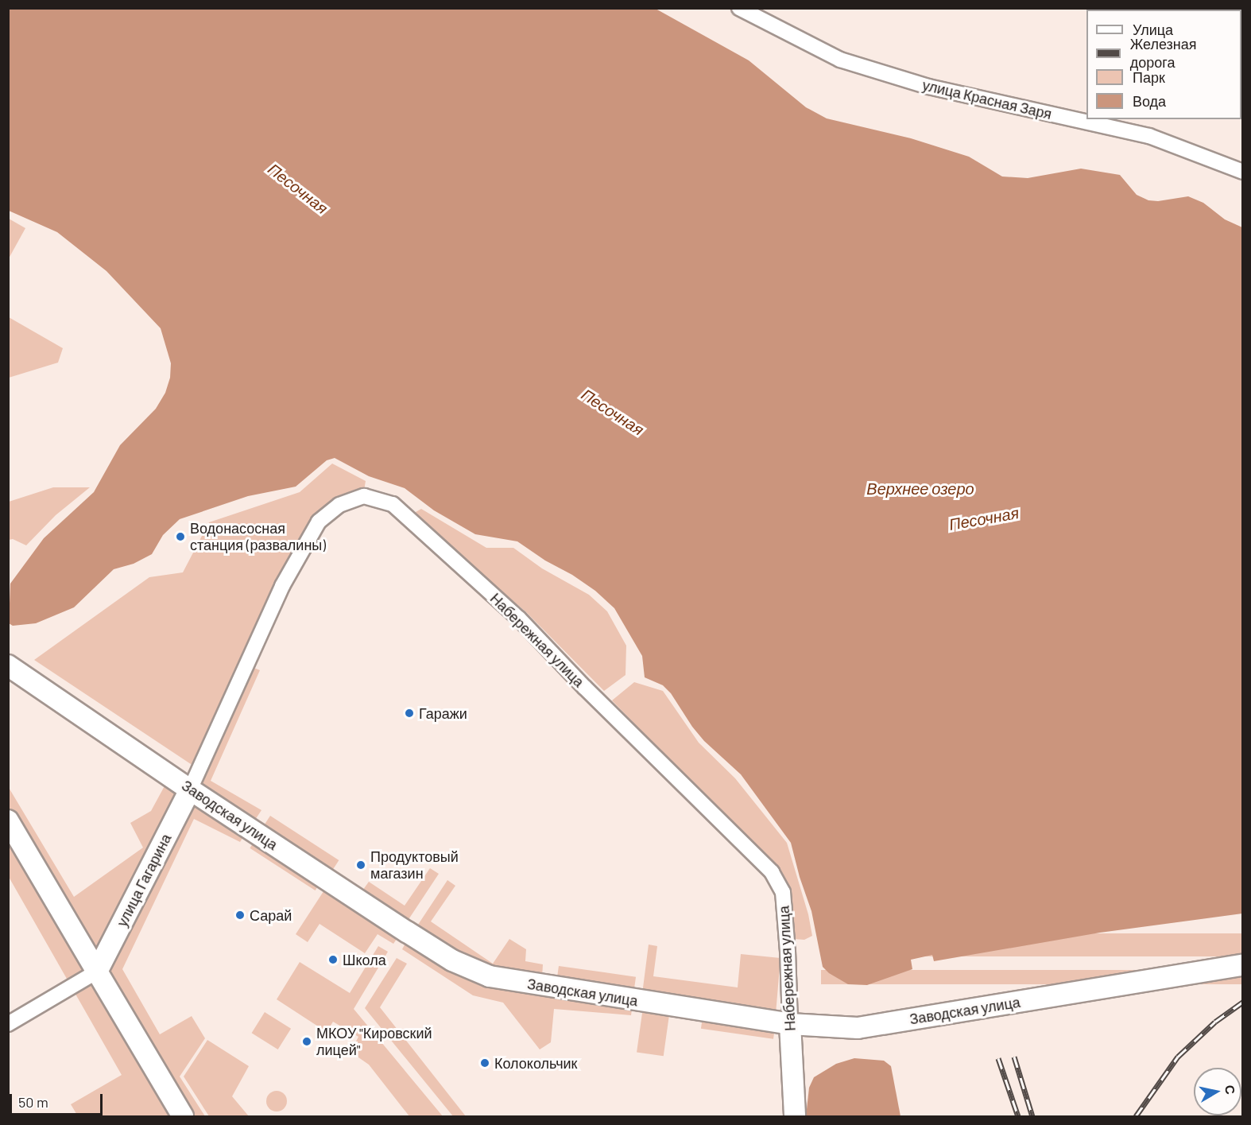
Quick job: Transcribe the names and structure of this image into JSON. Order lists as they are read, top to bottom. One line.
{"streets":{"main road":["Набережная улица","Заводская улица","улица Гагарина"],"street":["улица Красная Заря"]},"crossings":[["Набережная улица","Заводская улица"],["Набережная улица","улица Гагарина"],["Заводская улица","улица Гагарина"]],"water":["Песочная","Верхнее озеро"],"places":["Водонасосная станция (развалины)","Гаражи","Продуктовый магазин","Сарай","Школа","МКОУ \"Кировский лицей\"","Колокольчик"],"legend":["Улица","Железная дорога","Парк","Вода"],"scale_bar":"50 m","north":"right"}
